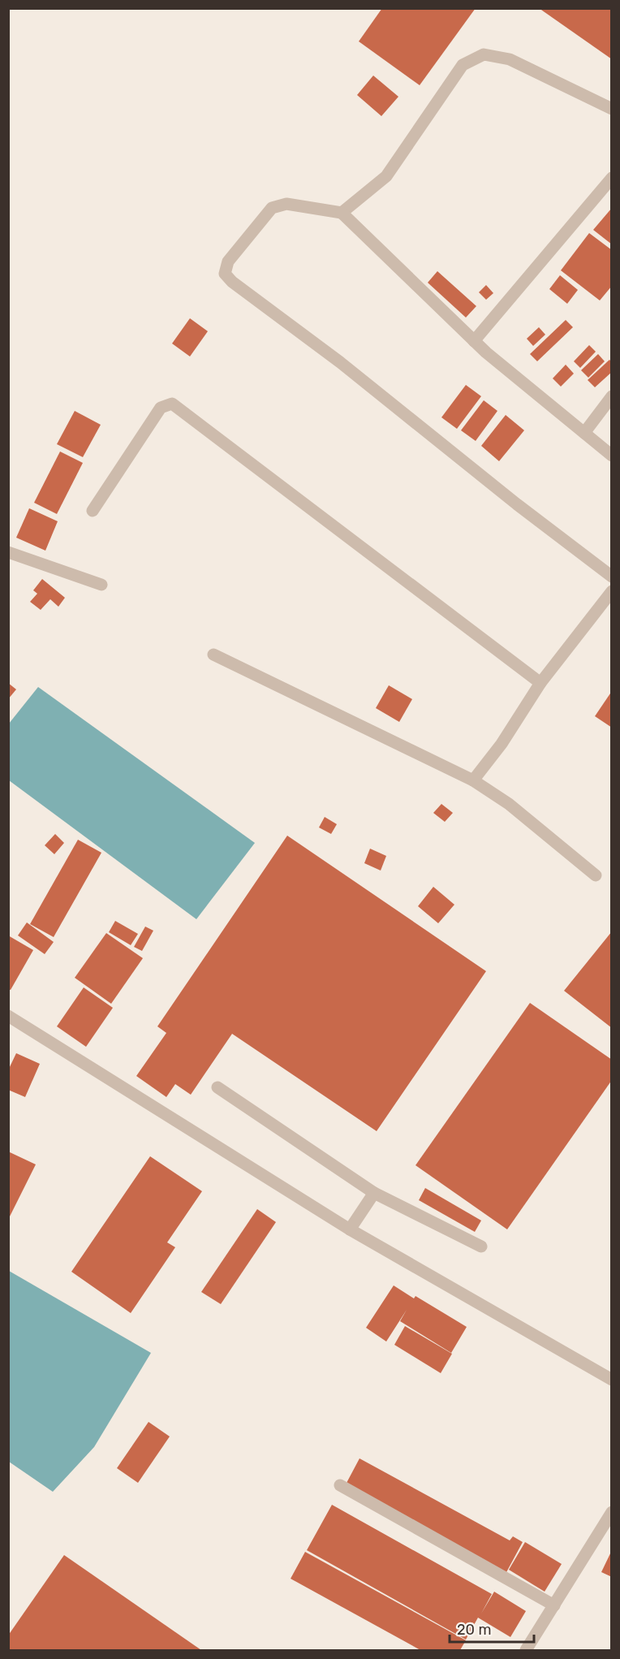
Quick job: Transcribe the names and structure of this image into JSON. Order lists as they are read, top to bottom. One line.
{"scale_bar":"20 m"}
